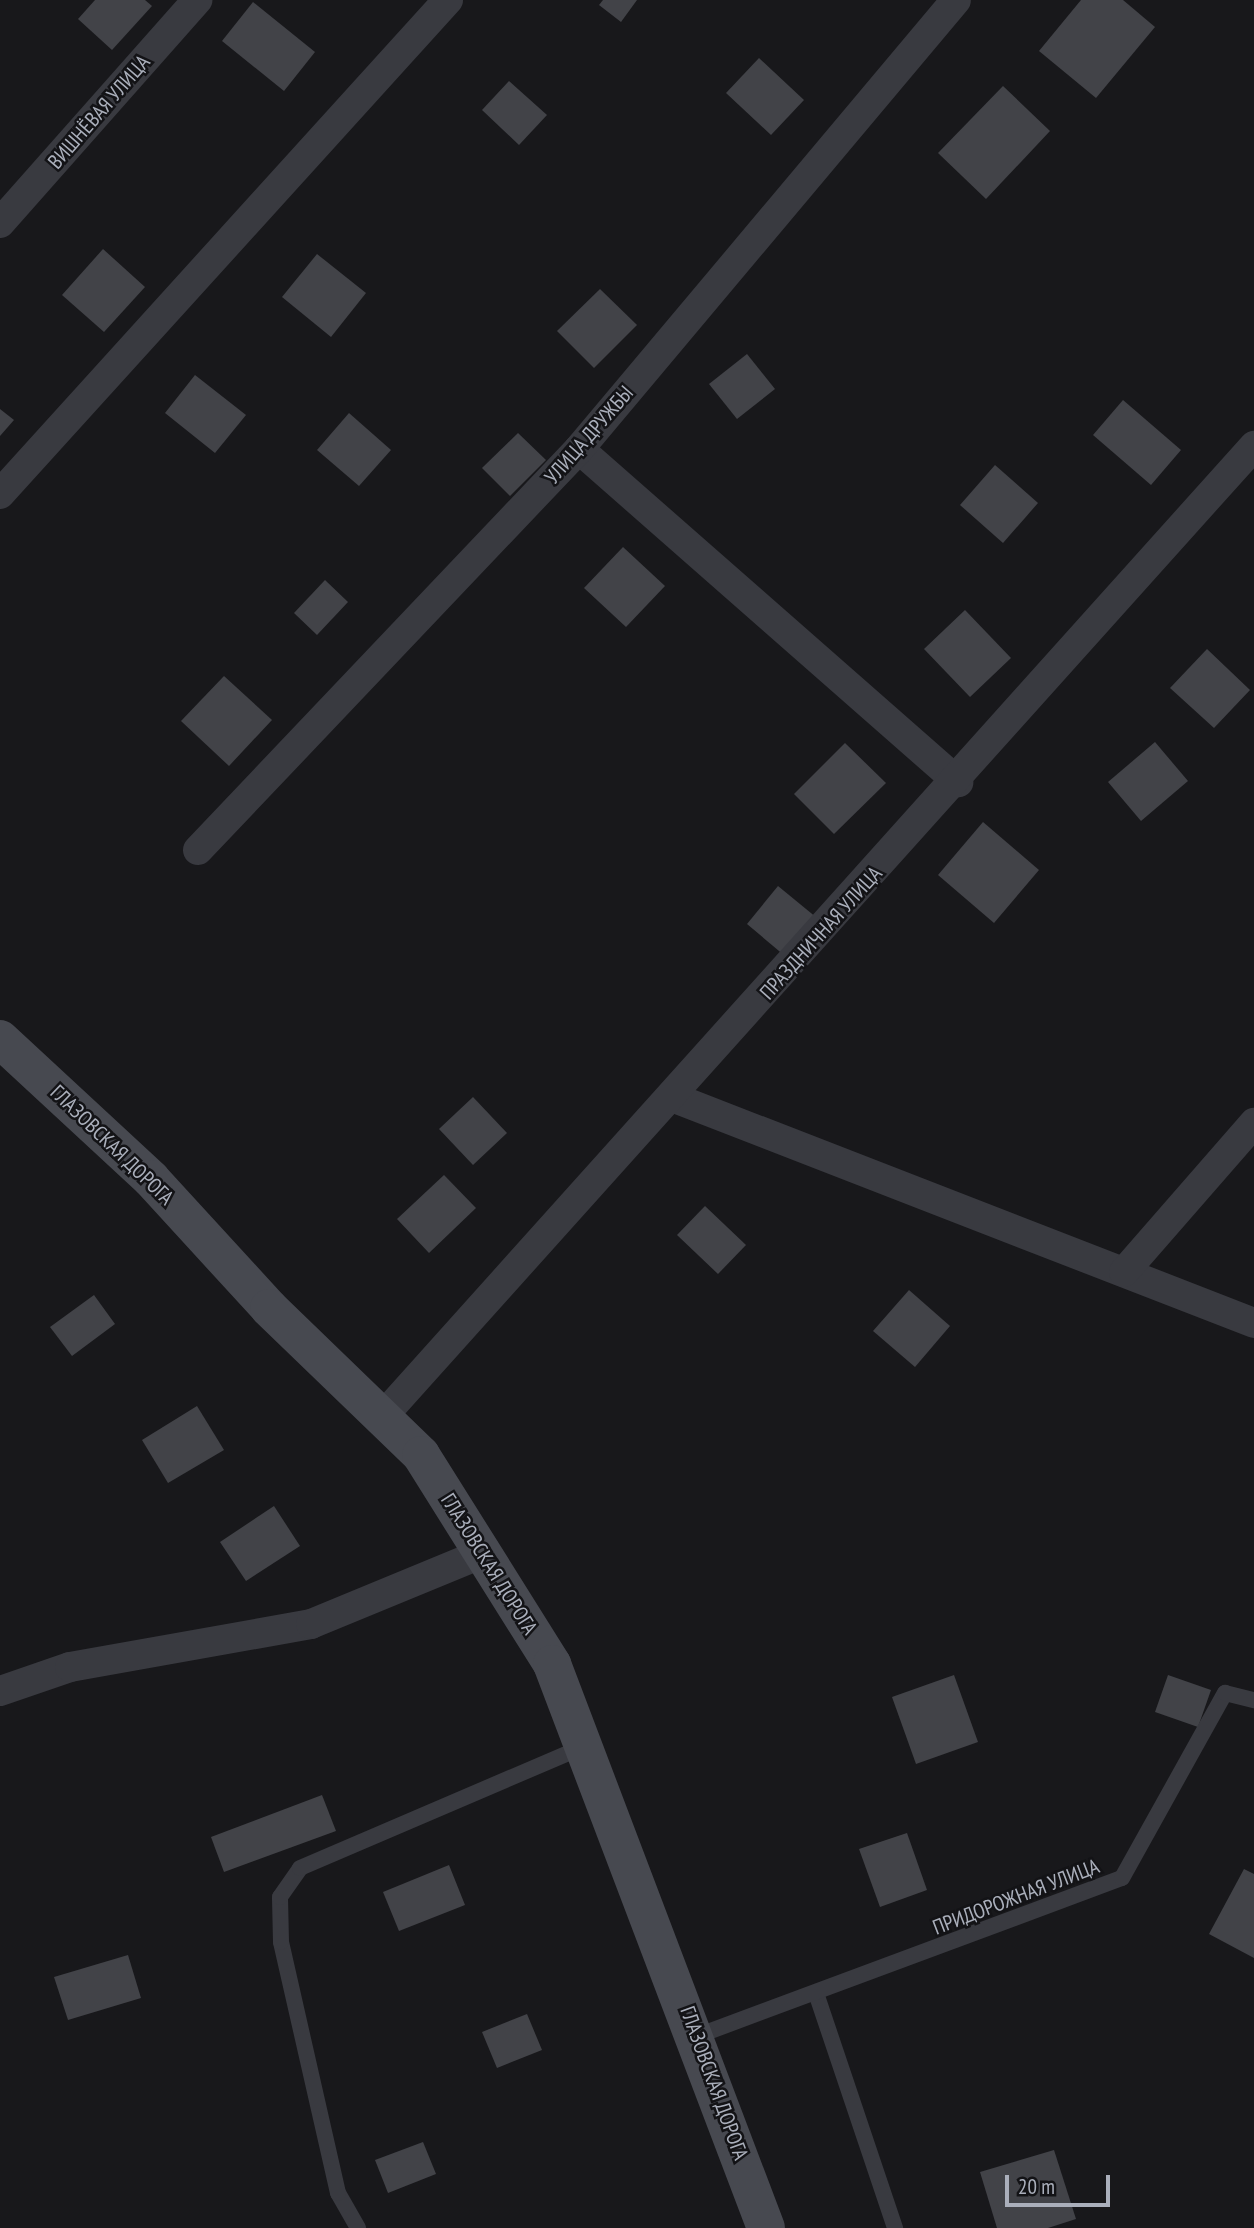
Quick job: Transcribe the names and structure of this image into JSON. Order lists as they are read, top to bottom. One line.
{"streets":{"street":["ВИШНЁВАЯ УЛИЦА","УЛИЦА ДРУЖБЫ","ПРАЗДНИЧНАЯ УЛИЦА","ГЛАЗОВСКАЯ ДОРОГА"],"lane":["ПРИДОРОЖНАЯ УЛИЦА"]},"crossings":[["ПРАЗДНИЧНАЯ УЛИЦА","ГЛАЗОВСКАЯ ДОРОГА"],["ГЛАЗОВСКАЯ ДОРОГА","ПРИДОРОЖНАЯ УЛИЦА"]],"scale_bar":"20 m"}
